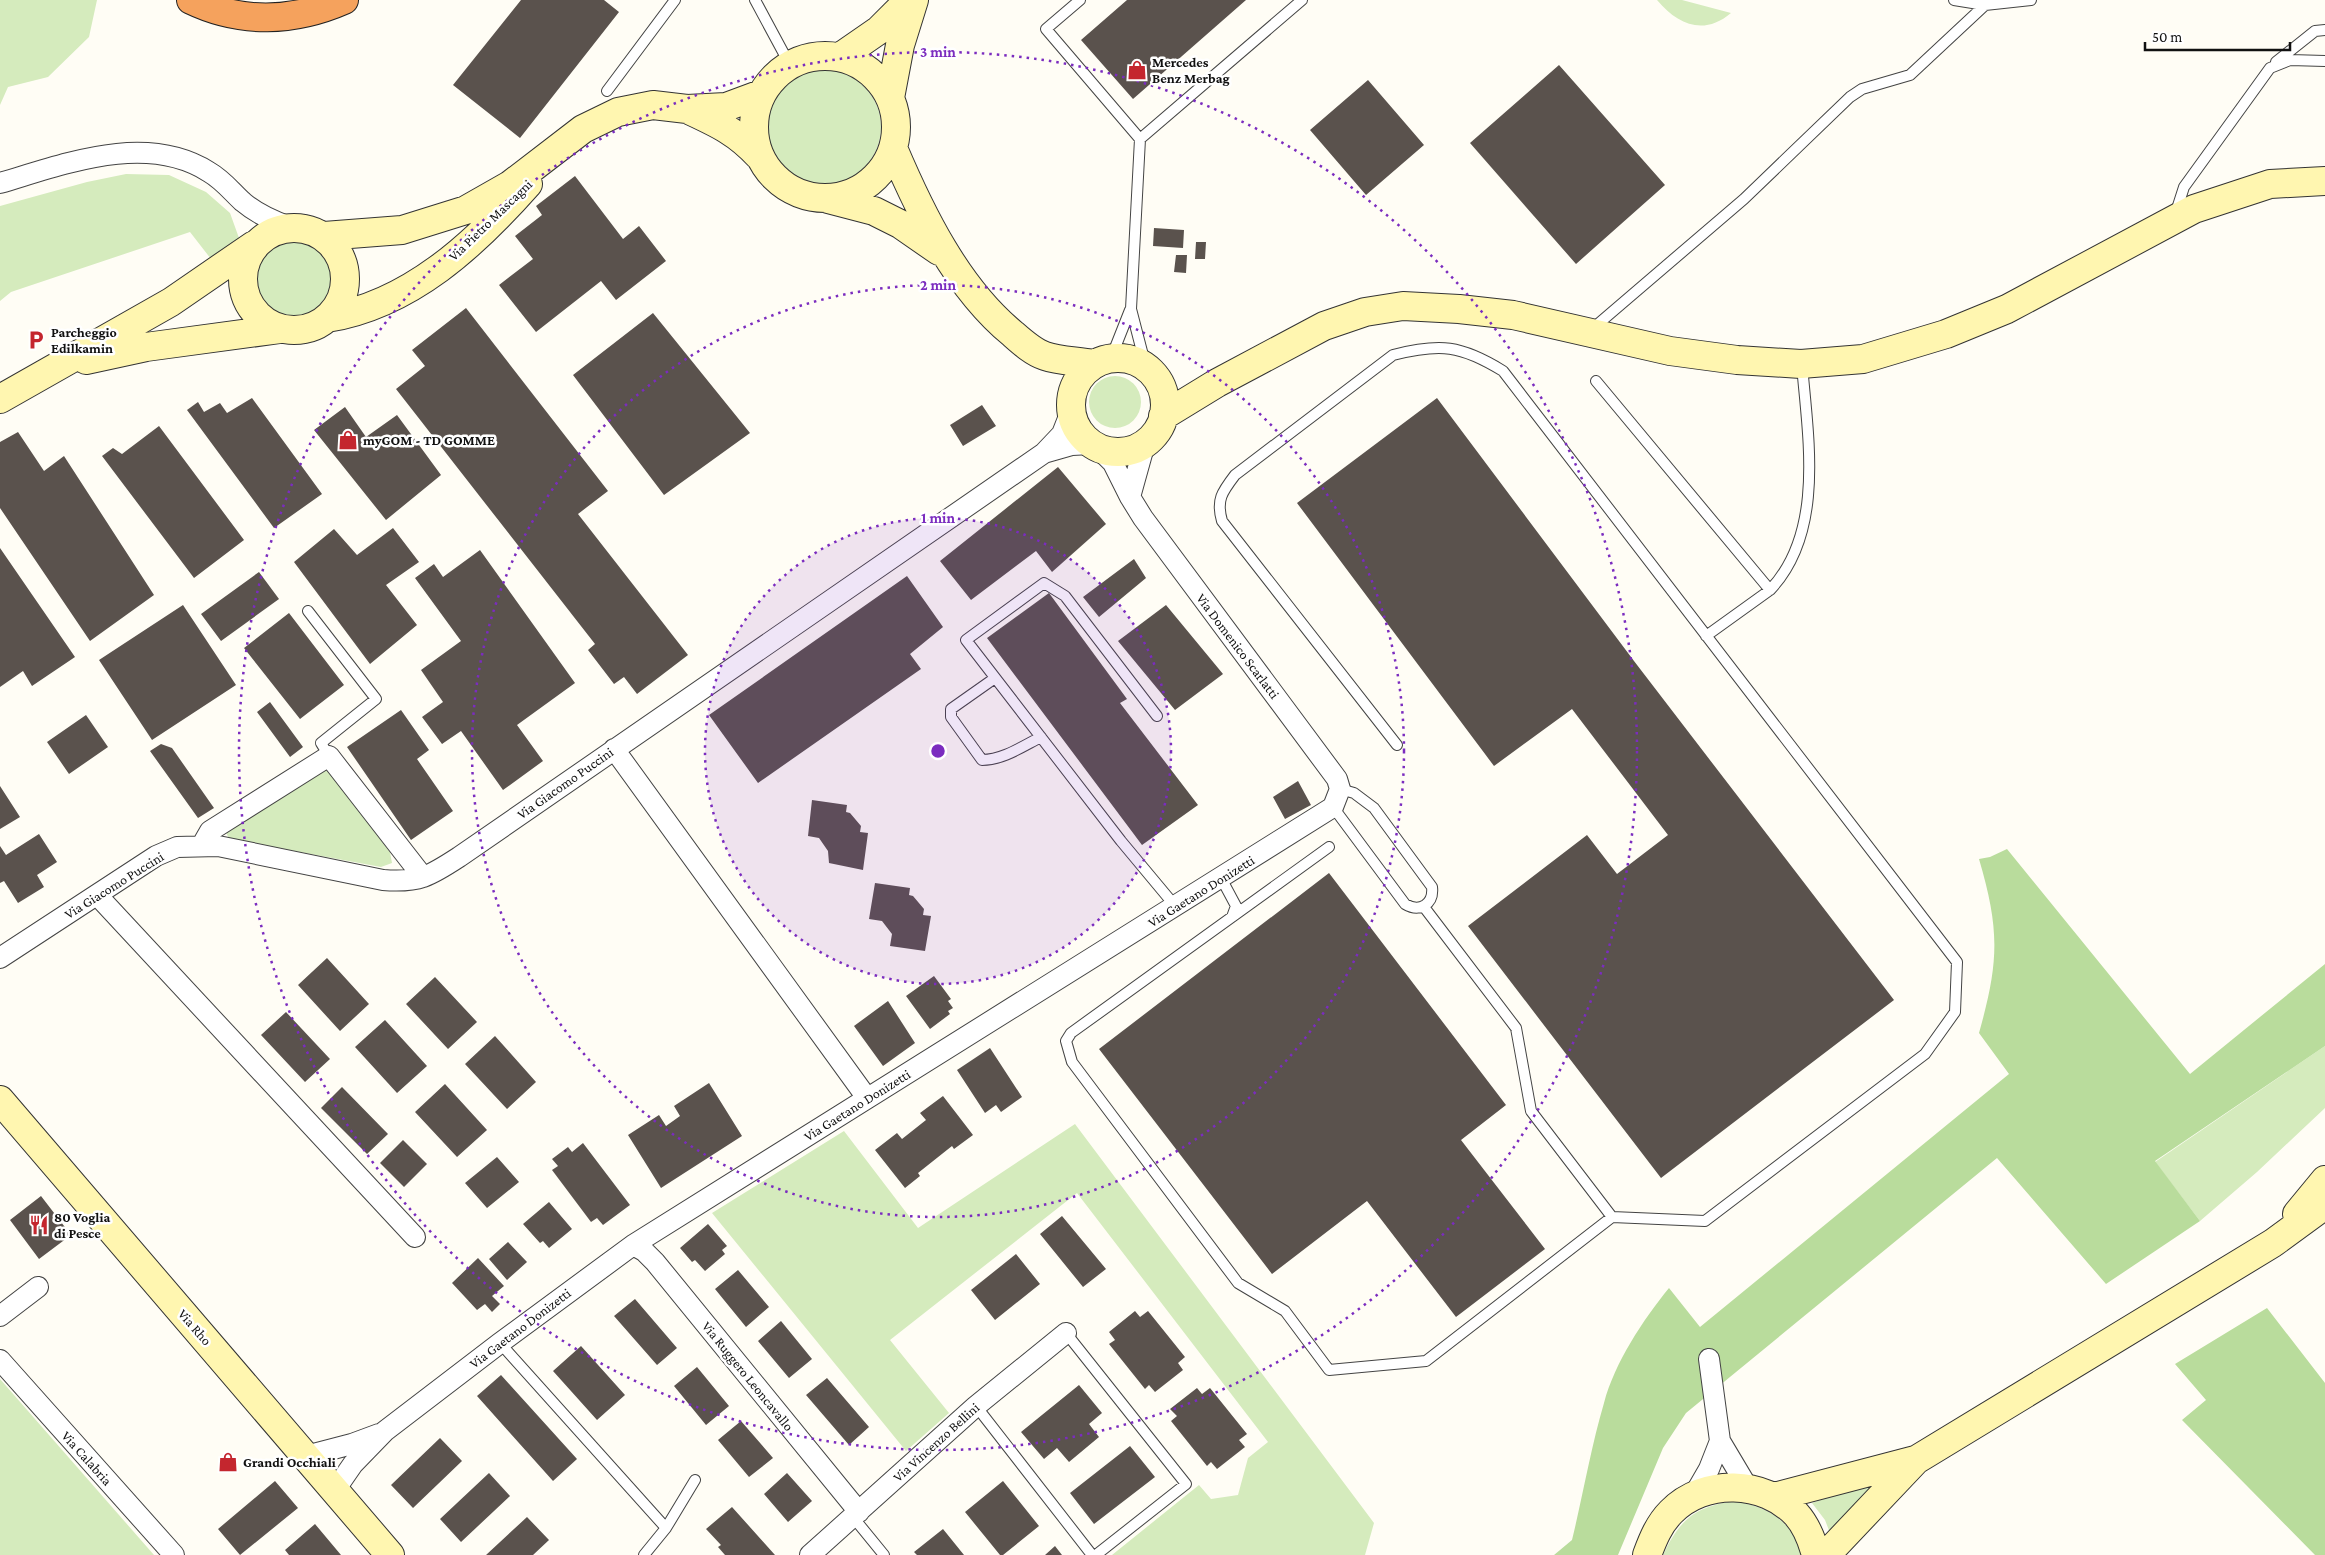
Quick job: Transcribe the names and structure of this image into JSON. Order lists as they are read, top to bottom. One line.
{"streets":{"main road":["Via Pietro Mascagni","Via Rho"],"street":["Via Domenico Scarlatti","Via Giacomo Puccini","Via Gaetano Donizetti","Via Ruggero Leoncavallo","Via Vincenzo Bellini","Via Calabria"]},"crossings":[["Via Domenico Scarlatti","Via Giacomo Puccini"],["Via Domenico Scarlatti","Via Gaetano Donizetti"],["Via Gaetano Donizetti","Via Rho"],["Via Gaetano Donizetti","Via Ruggero Leoncavallo"],["Via Ruggero Leoncavallo","Via Vincenzo Bellini"]],"places":{"shop":["Mercedes Benz Merbag","myGOM - TD GOMME","Grandi Occhiali"],"parking":["Parcheggio Edilkamin"],"restaurant":["80 Voglia di Pesce"]},"scale_bar":"50 m","rings":["3 min","2 min","1 min"]}
